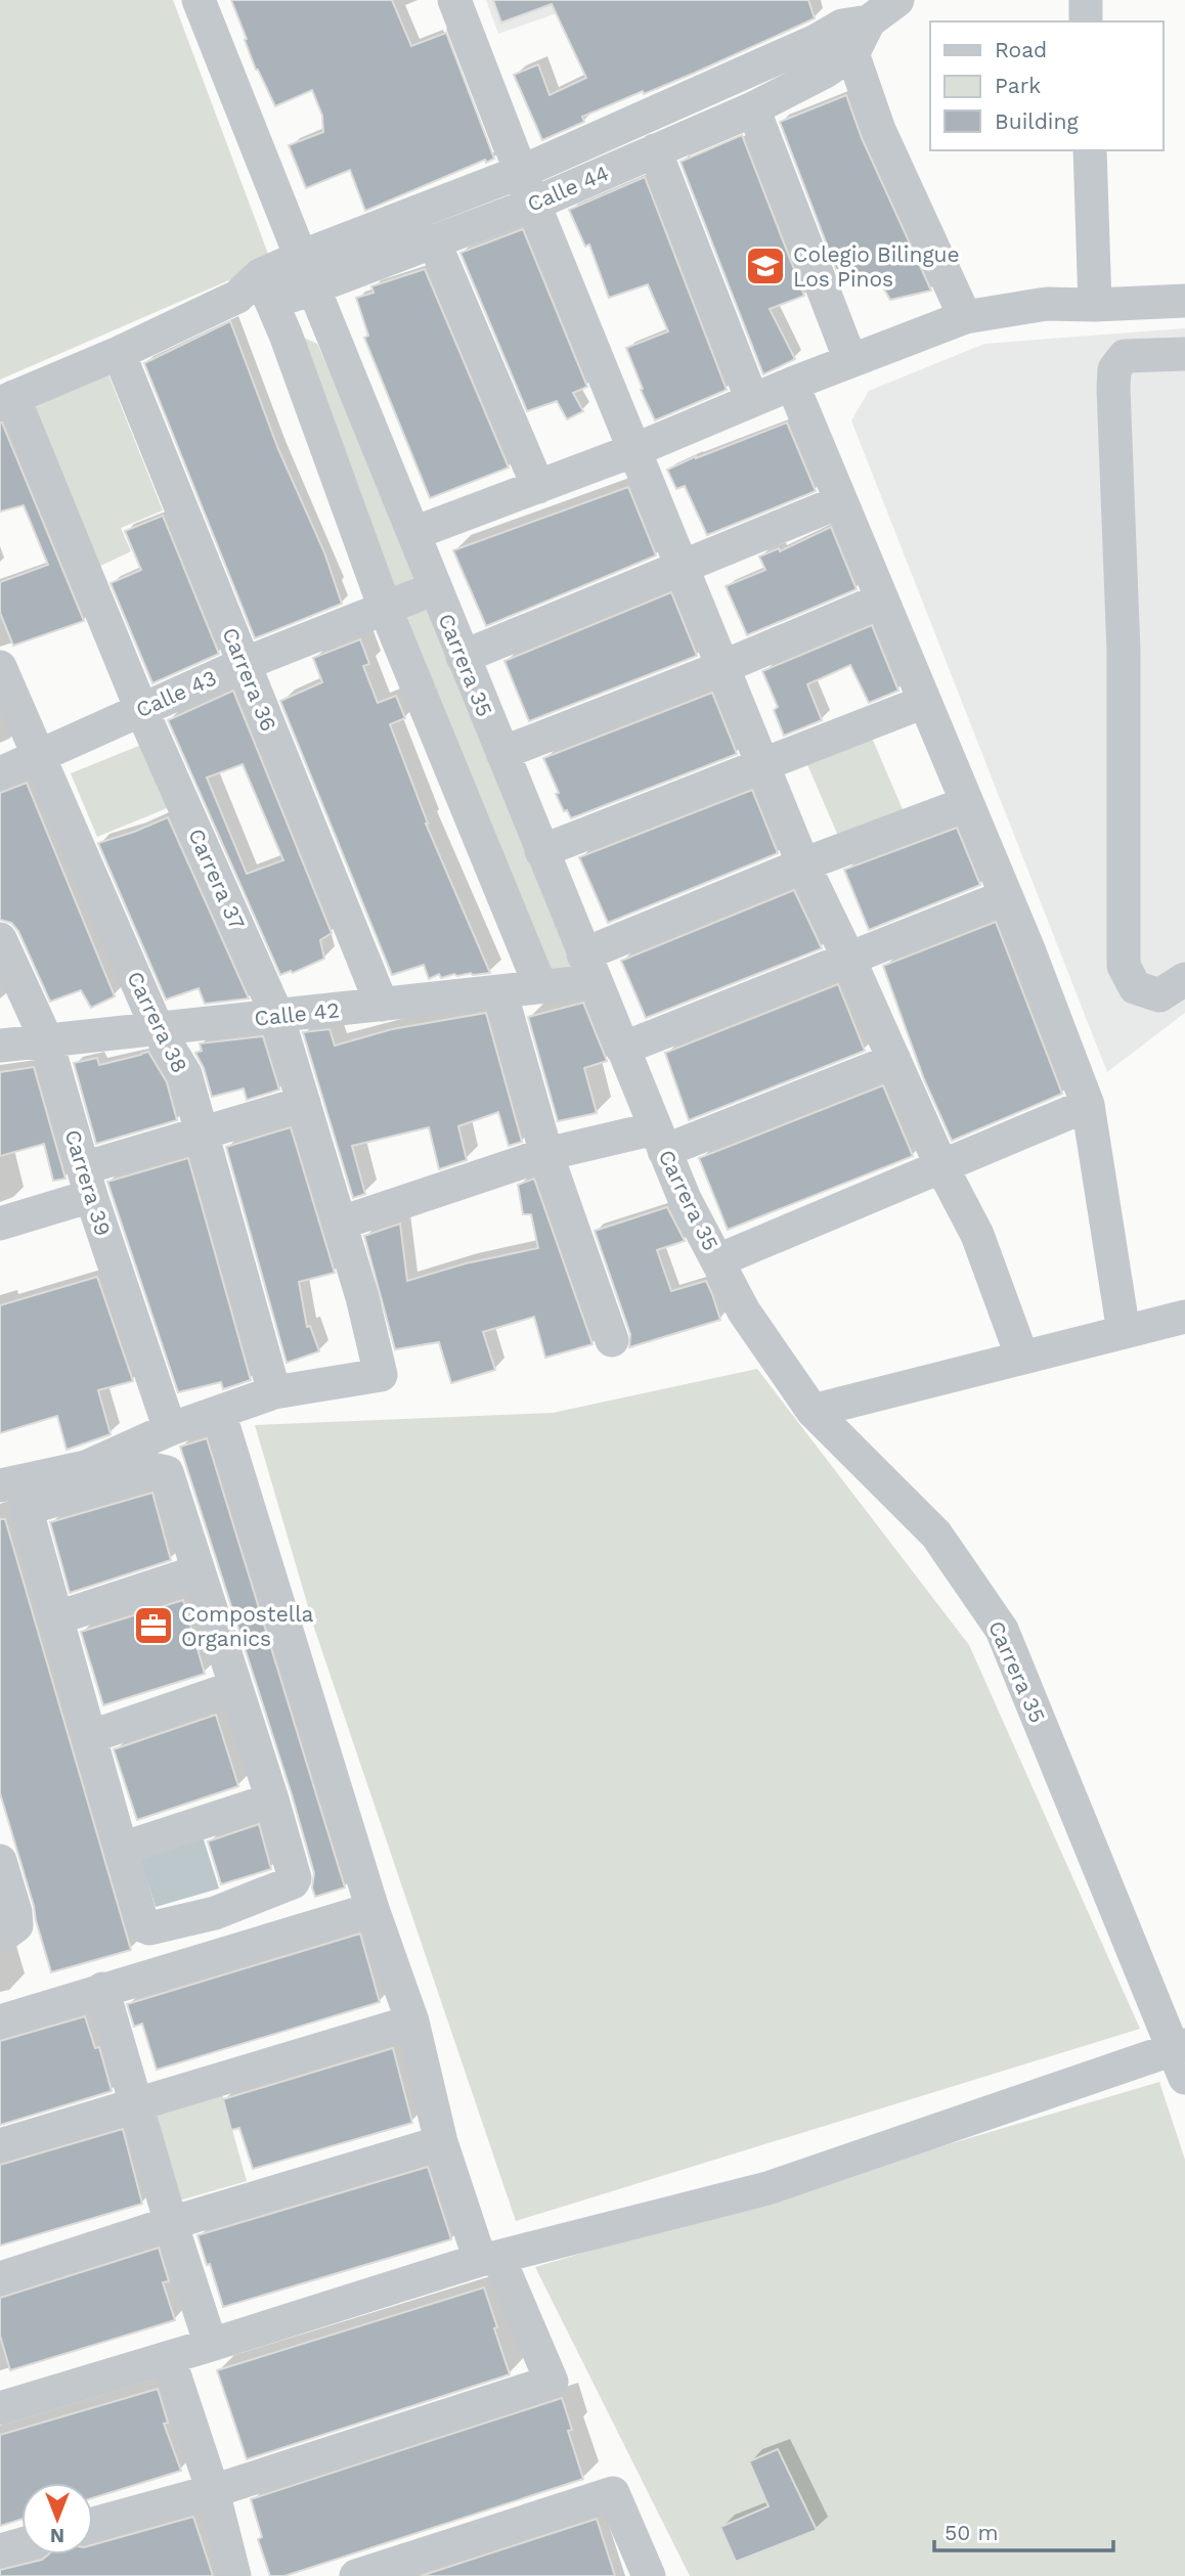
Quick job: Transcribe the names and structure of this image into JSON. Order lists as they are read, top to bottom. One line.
{"streets":{"street":["Calle 44","Carrera 35","Carrera 36","Calle 43","Carrera 37","Calle 42","Carrera 38","Carrera 39"]},"crossings":[["Calle 44","Carrera 35"],["Calle 44","Carrera 36"],["Calle 44","Carrera 37"],["Carrera 35","Calle 43"],["Carrera 35","Calle 42"],["Carrera 36","Calle 43"],["Carrera 36","Calle 42"],["Calle 43","Carrera 37"],["Calle 43","Carrera 38"],["Carrera 37","Calle 42"],["Carrera 37","Carrera 38"],["Calle 42","Carrera 38"],["Calle 42","Carrera 39"]],"places":{"school or university":["Colegio Bilingue Los Pinos"],"office":["Compostella Organics"]},"legend":["Road","Park","Building"],"scale_bar":"50 m","north":"bottom"}
